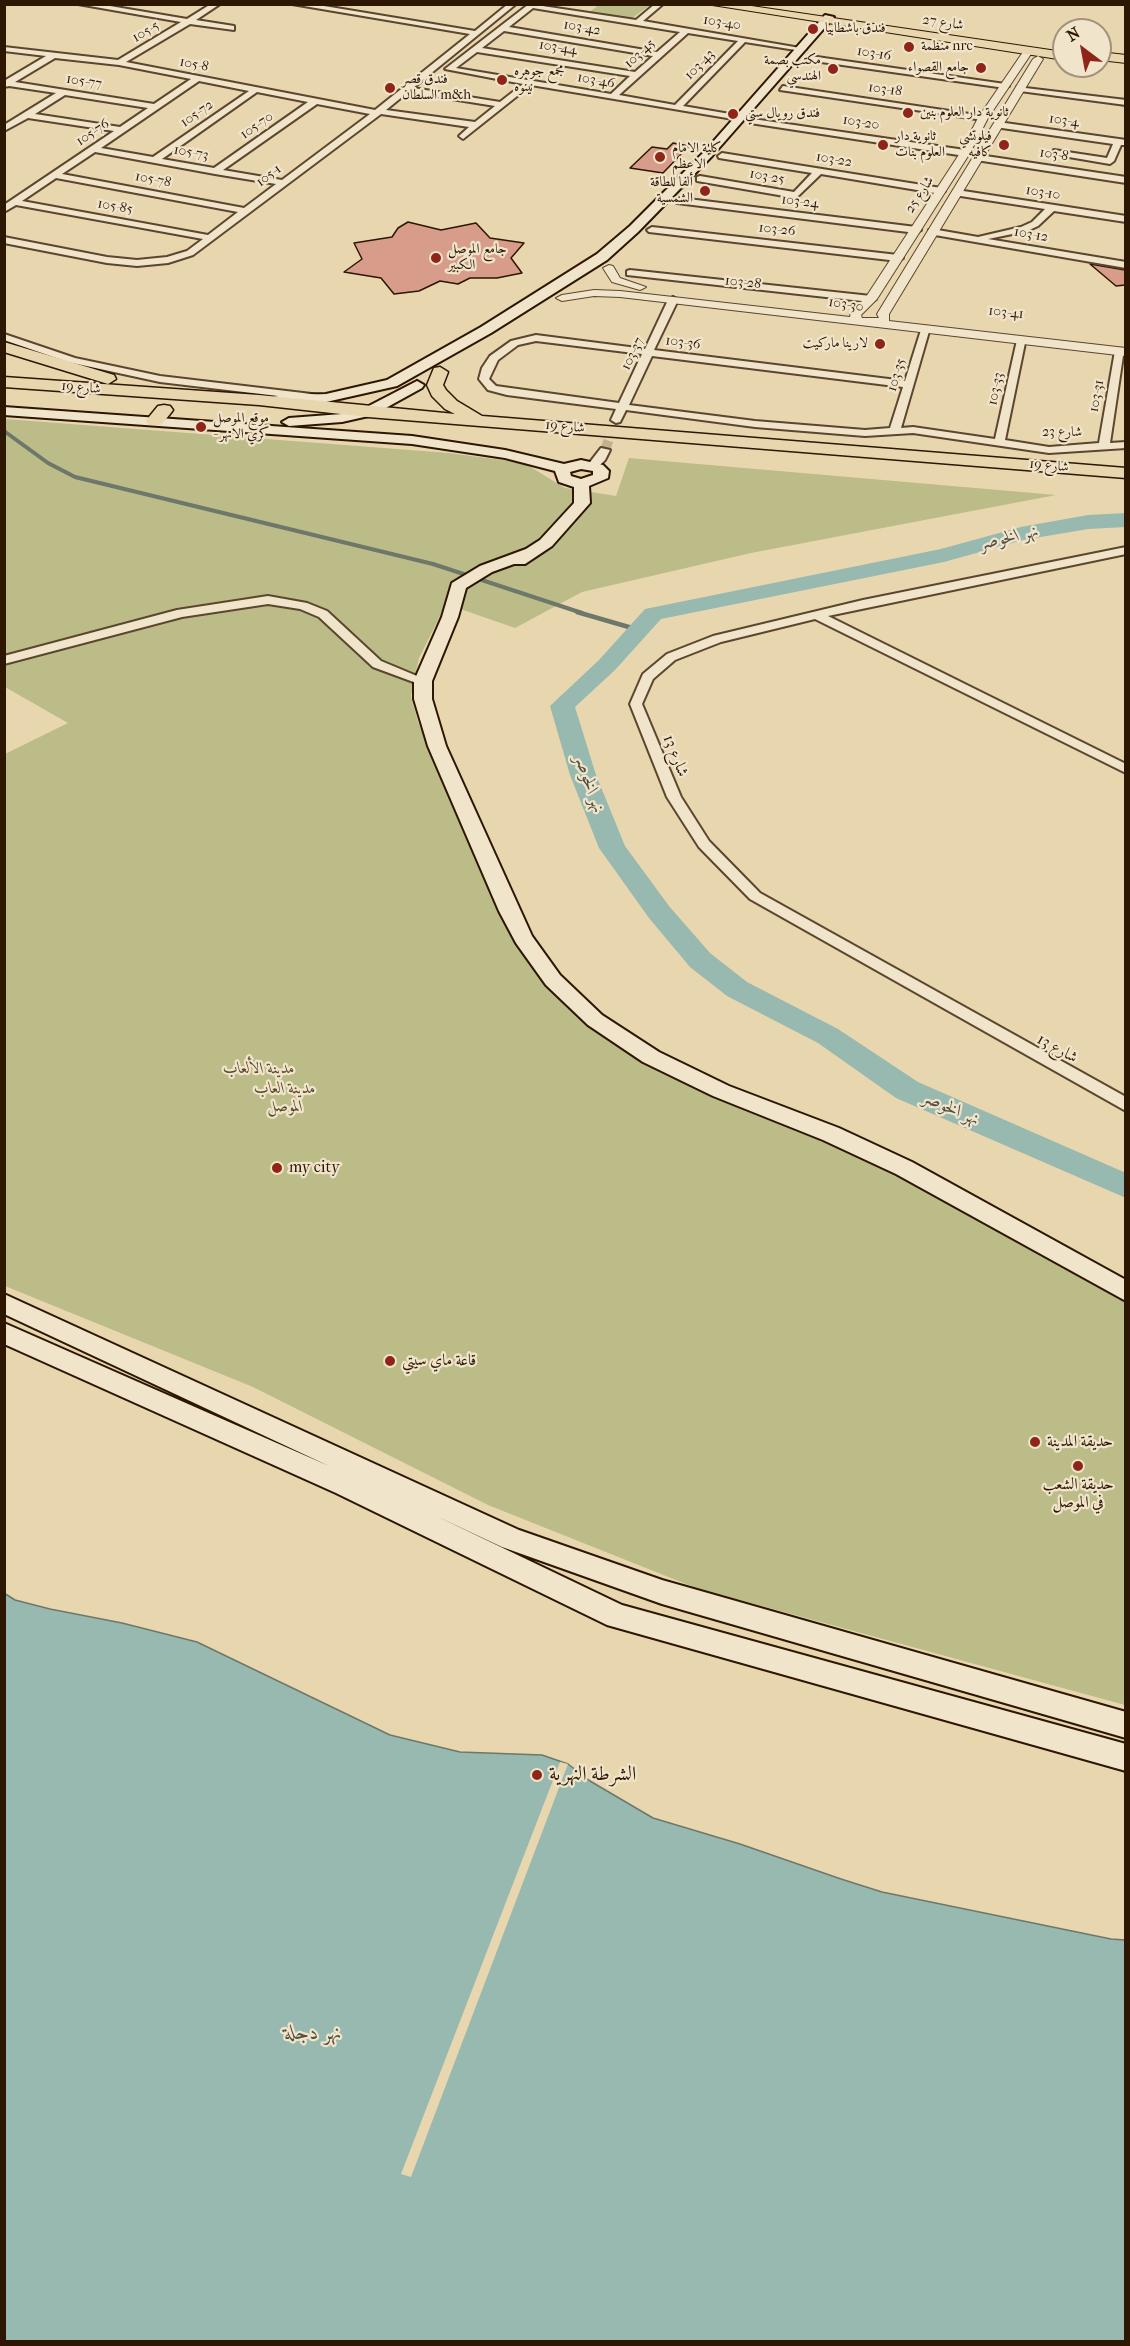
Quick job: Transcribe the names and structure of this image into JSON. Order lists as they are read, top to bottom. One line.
{"streets":{"highway":["شارع 19"],"main road":["شارع 27"],"street":["103-40","103-42","105-5","103-44","103-45","103-16","105-8","103-43","103-46","105-77","103-18","105-72","103-4","103-20","105-70","105-76","105-73","103-8","103-22","105-1","103-25","105-78","103-10","شارع 25","103-24","105-85","103-26","103-12","103-28","103-30","103-41","103-36","103-37","103-35","103-33","103-31","شارع 23","شارع 13"]},"crossings":[["103-40","103-42"],["103-40","103-45"],["103-40","103-16"],["103-40","103-43"],["شارع 27","شارع 25"],["103-42","103-45"],["105-5","105-8"],["103-44","103-45"],["103-45","103-46"],["103-16","شارع 25"],["105-8","105-72"],["105-8","105-70"],["105-8","105-76"],["105-8","105-1"],["103-43","103-46"],["105-77","105-76"],["103-18","شارع 25"],["105-72","105-73"],["103-4","شارع 25"],["103-20","شارع 25"],["105-70","105-73"],["105-76","105-73"],["105-76","105-78"],["105-76","105-85"],["105-73","105-1"],["103-8","شارع 25"],["103-22","103-25"],["103-22","شارع 25"],["105-1","105-78"],["105-1","105-85"],["103-10","شارع 25"],["شارع 25","103-24"],["شارع 25","103-26"],["شارع 25","103-12"],["شارع 25","103-28"],["شارع 25","103-30"],["شارع 25","103-41"],["103-28","103-30"],["103-30","103-41"],["103-30","103-37"],["103-30","103-35"],["103-30","103-33"],["103-30","103-31"],["103-41","103-31"],["103-36","103-37"],["103-36","103-35"],["103-36","شارع 23"],["103-37","شارع 23"],["103-35","شارع 23"],["103-33","شارع 23"],["103-31","شارع 23"]],"water":["نهر الخوصر","نهر دجلة"],"parks":["مدينة الألعاب","مدينة العاب الموصل"],"places":["فندق باشطابيا","منظمة nrc","جامع القصواء","مكتب بصمة الهندسي","مجمع جوهره نينوه","فندق قصر السلطان m&h","ثانوية دار العلوم بنين","فندق رويال ستي","ثانوية دار العلوم بنات","فيلوتشي كافيه","كلية الامام الاعظم","ألفا للطاقة الشمسية","جامع الموصل الكبير","لارينا ماركيت","موقع الموصل - كري الانهر","my city","قاعة ماي سيتي","حديقة المدينة","حديقة الشعب في الموصل","الشرطة النهرية"],"north":"top left"}
